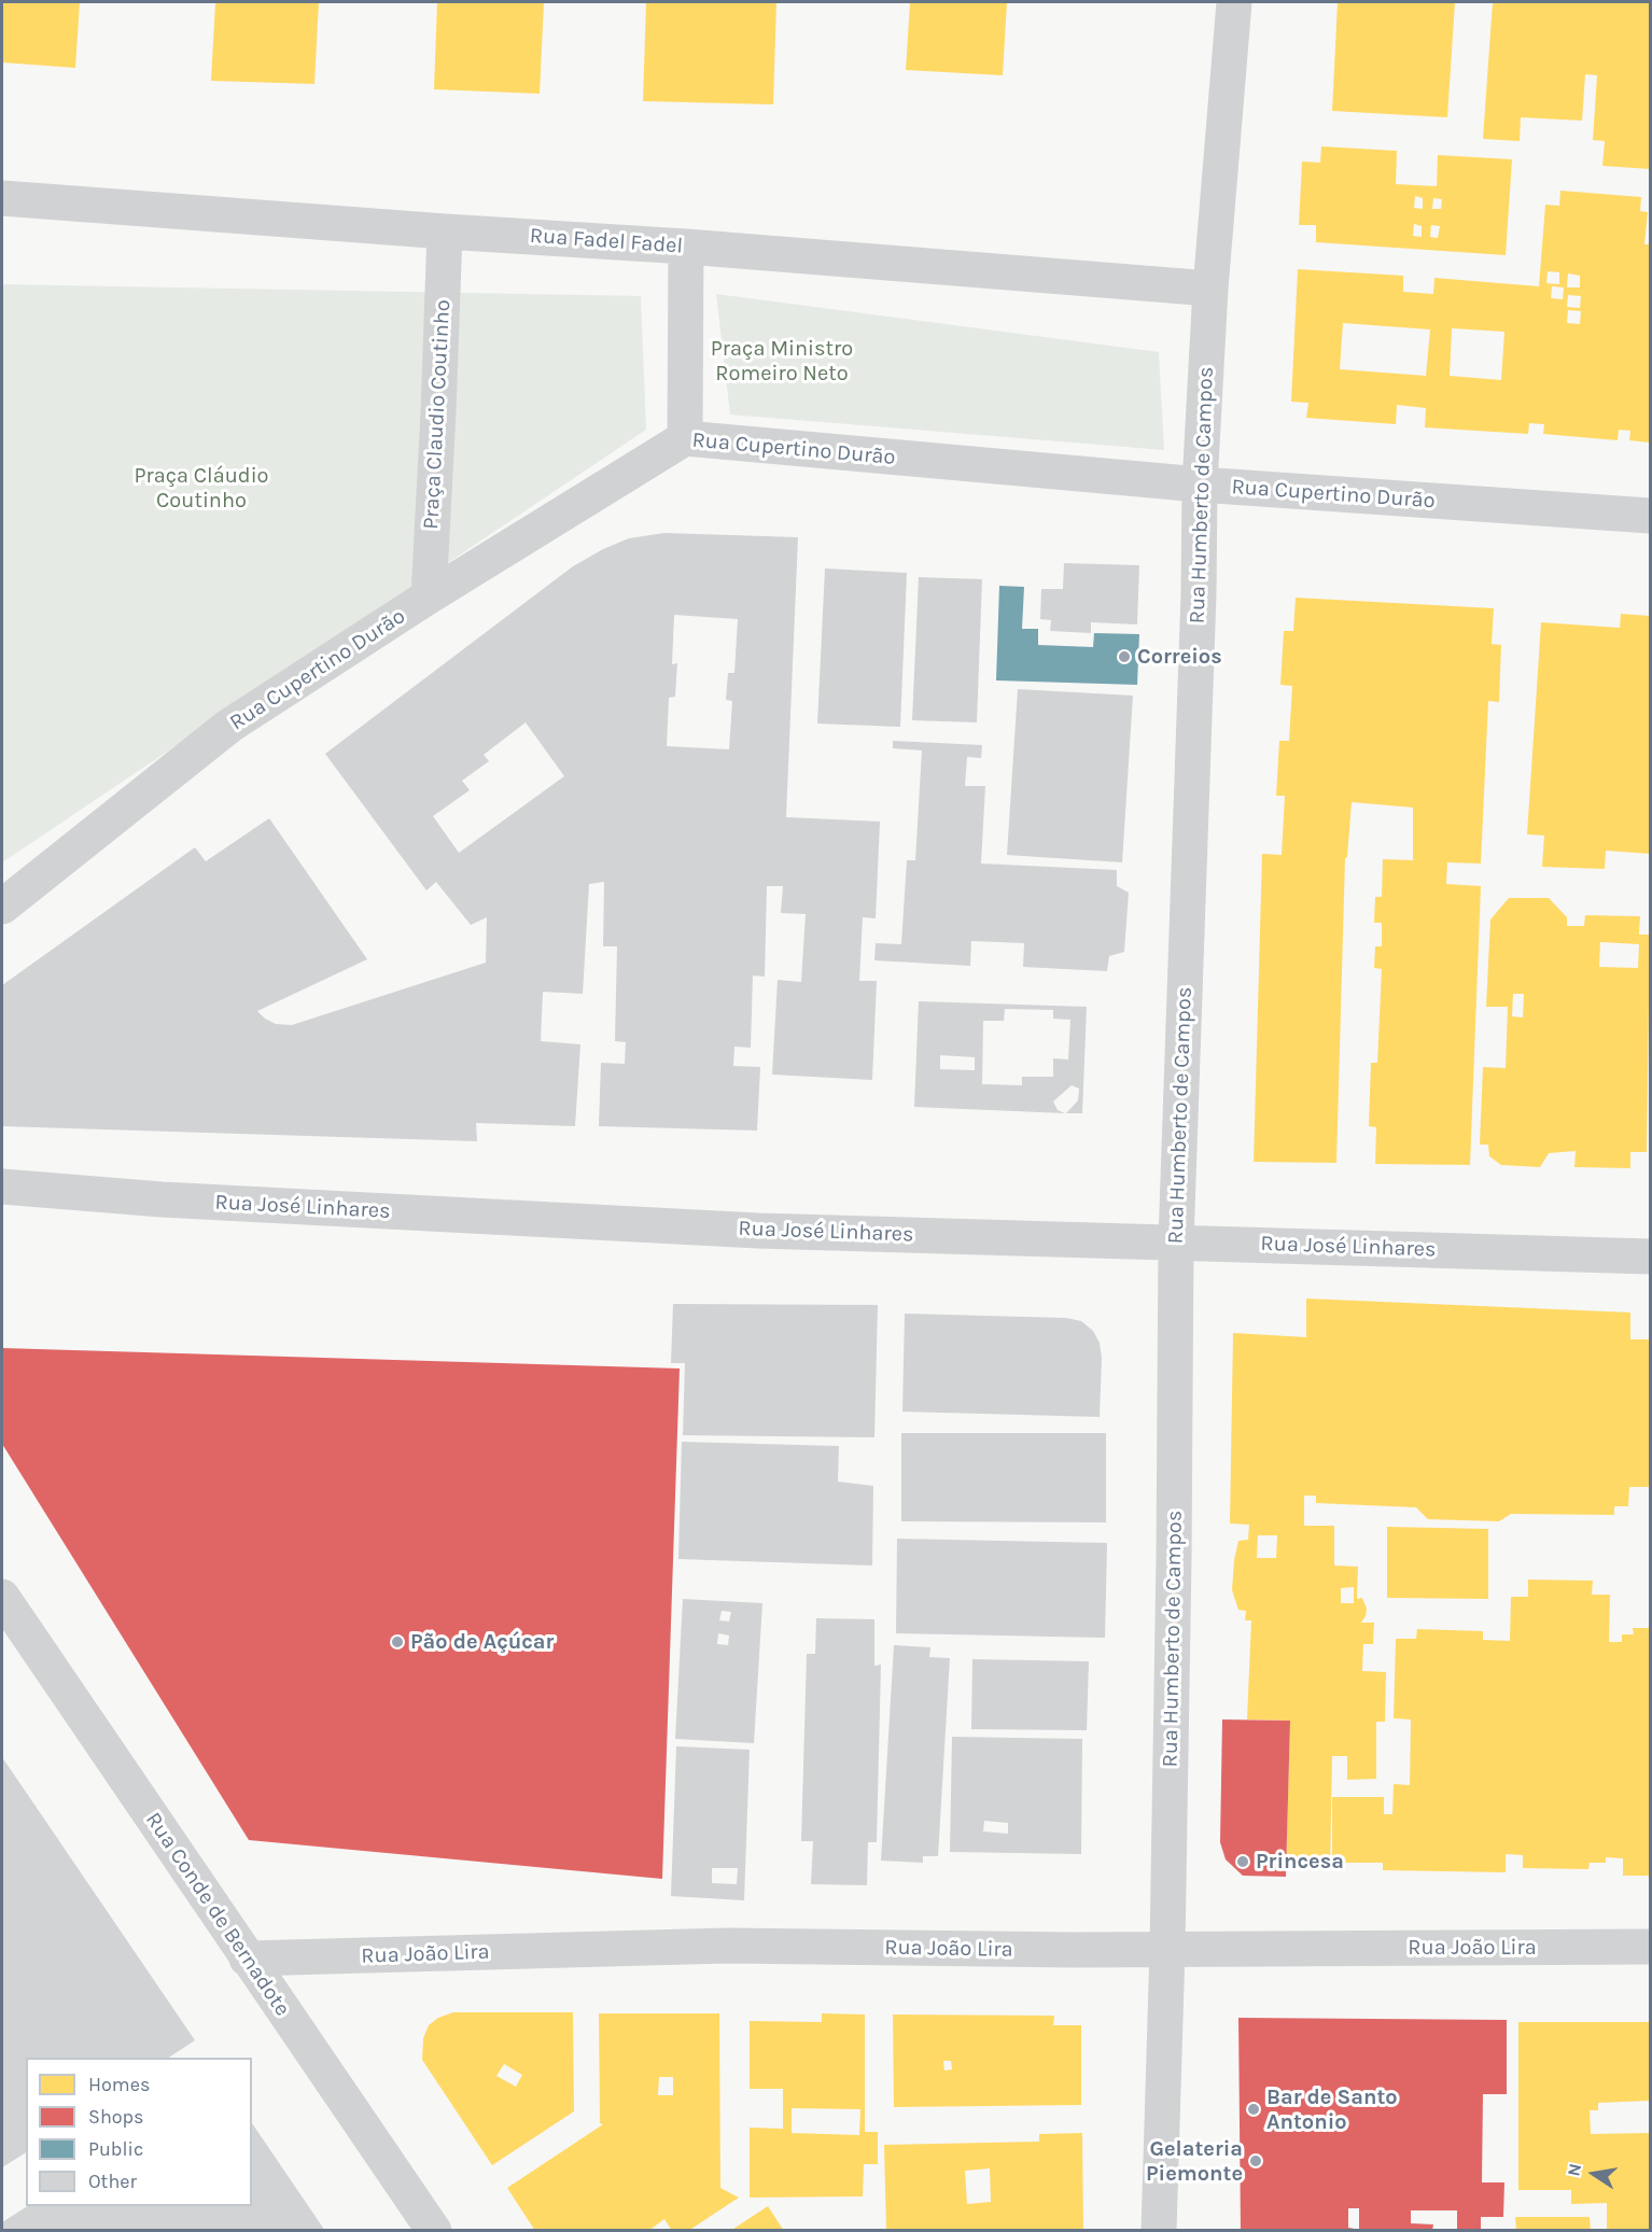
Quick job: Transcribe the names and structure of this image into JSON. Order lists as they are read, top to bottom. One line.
{"streets":{"street":["Rua Fadel Fadel","Praça Claudio Coutinho","Rua Cupertino Durão","Rua Humberto de Campos","Rua José Linhares","Rua Conde de Bernadote","Rua João Lira"]},"crossings":[["Rua Fadel Fadel","Praça Claudio Coutinho"],["Rua Fadel Fadel","Rua Humberto de Campos"],["Praça Claudio Coutinho","Rua Cupertino Durão"],["Rua Cupertino Durão","Rua Humberto de Campos"],["Rua Humberto de Campos","Rua José Linhares"],["Rua Humberto de Campos","Rua João Lira"],["Rua Conde de Bernadote","Rua João Lira"]],"parks":["Praça Ministro Romeiro Neto","Praça Cláudio Coutinho"],"places":["Correios","Pão de Açúcar","Princesa","Bar de Santo Antonio","Gelateria Piemonte"],"legend":["Homes","Shops","Public","Other"],"north":"left"}
